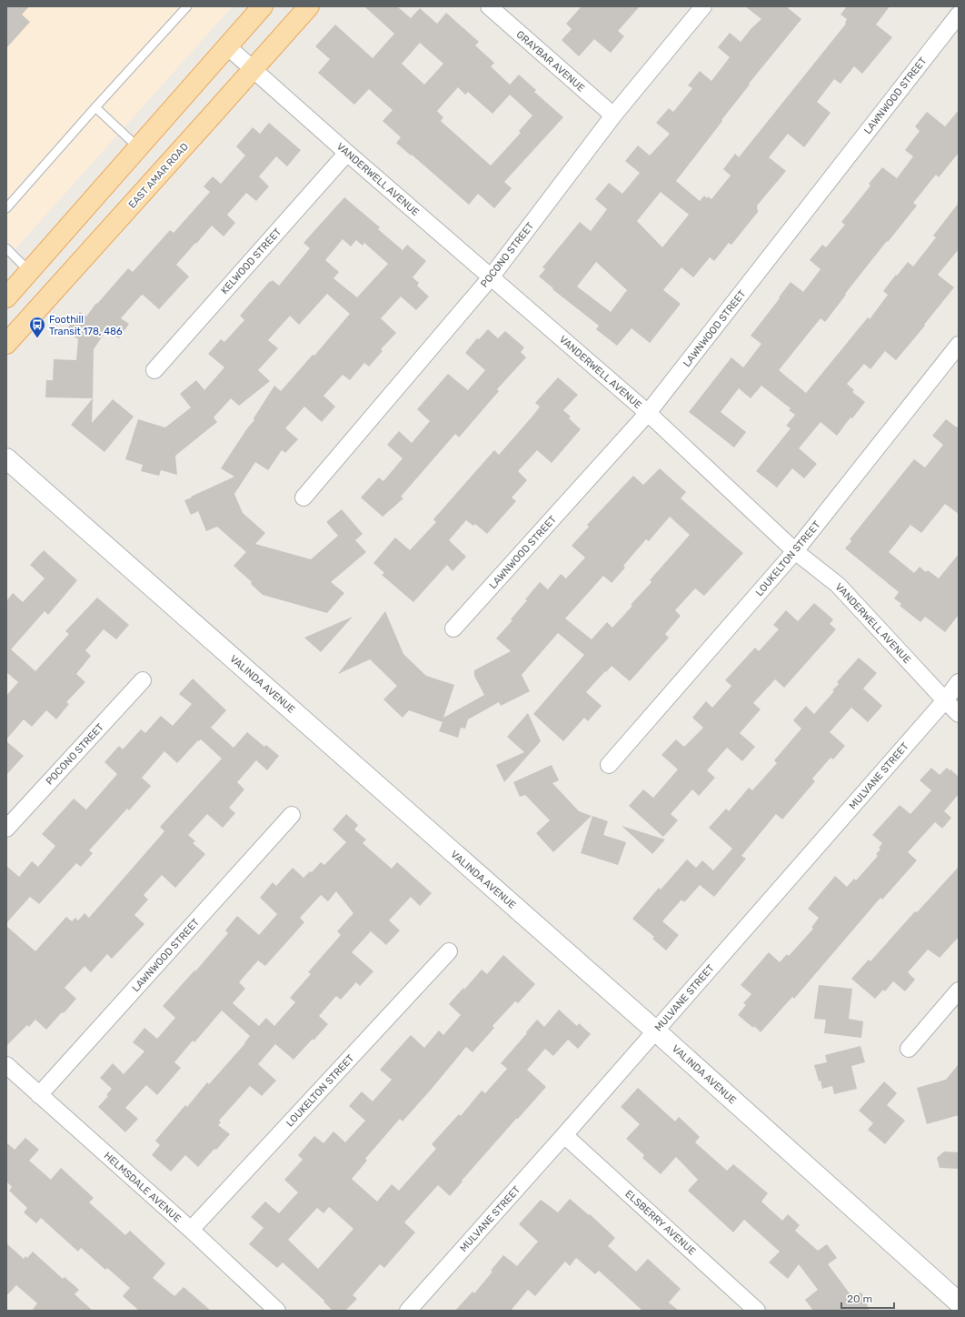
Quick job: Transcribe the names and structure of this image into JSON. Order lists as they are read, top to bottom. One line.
{"streets":{"main road":["EAST AMAR ROAD","VALINDA AVENUE"],"street":["GRAYBAR AVENUE","LAWNWOOD STREET","VANDERWELL AVENUE","POCONO STREET","KELWOOD STREET","LOUKELTON STREET","MULVANE STREET","HELMSDALE AVENUE","ELSBERRY AVENUE"]},"crossings":[["GRAYBAR AVENUE","POCONO STREET"],["LAWNWOOD STREET","VANDERWELL AVENUE"],["LAWNWOOD STREET","HELMSDALE AVENUE"],["EAST AMAR ROAD","VANDERWELL AVENUE"],["VANDERWELL AVENUE","POCONO STREET"],["VANDERWELL AVENUE","KELWOOD STREET"],["VANDERWELL AVENUE","LOUKELTON STREET"],["VANDERWELL AVENUE","MULVANE STREET"],["LOUKELTON STREET","HELMSDALE AVENUE"],["VALINDA AVENUE","MULVANE STREET"],["MULVANE STREET","ELSBERRY AVENUE"]],"places":{"bus stop":["Foothill Transit 178, 486"]},"scale_bar":"20 m"}
